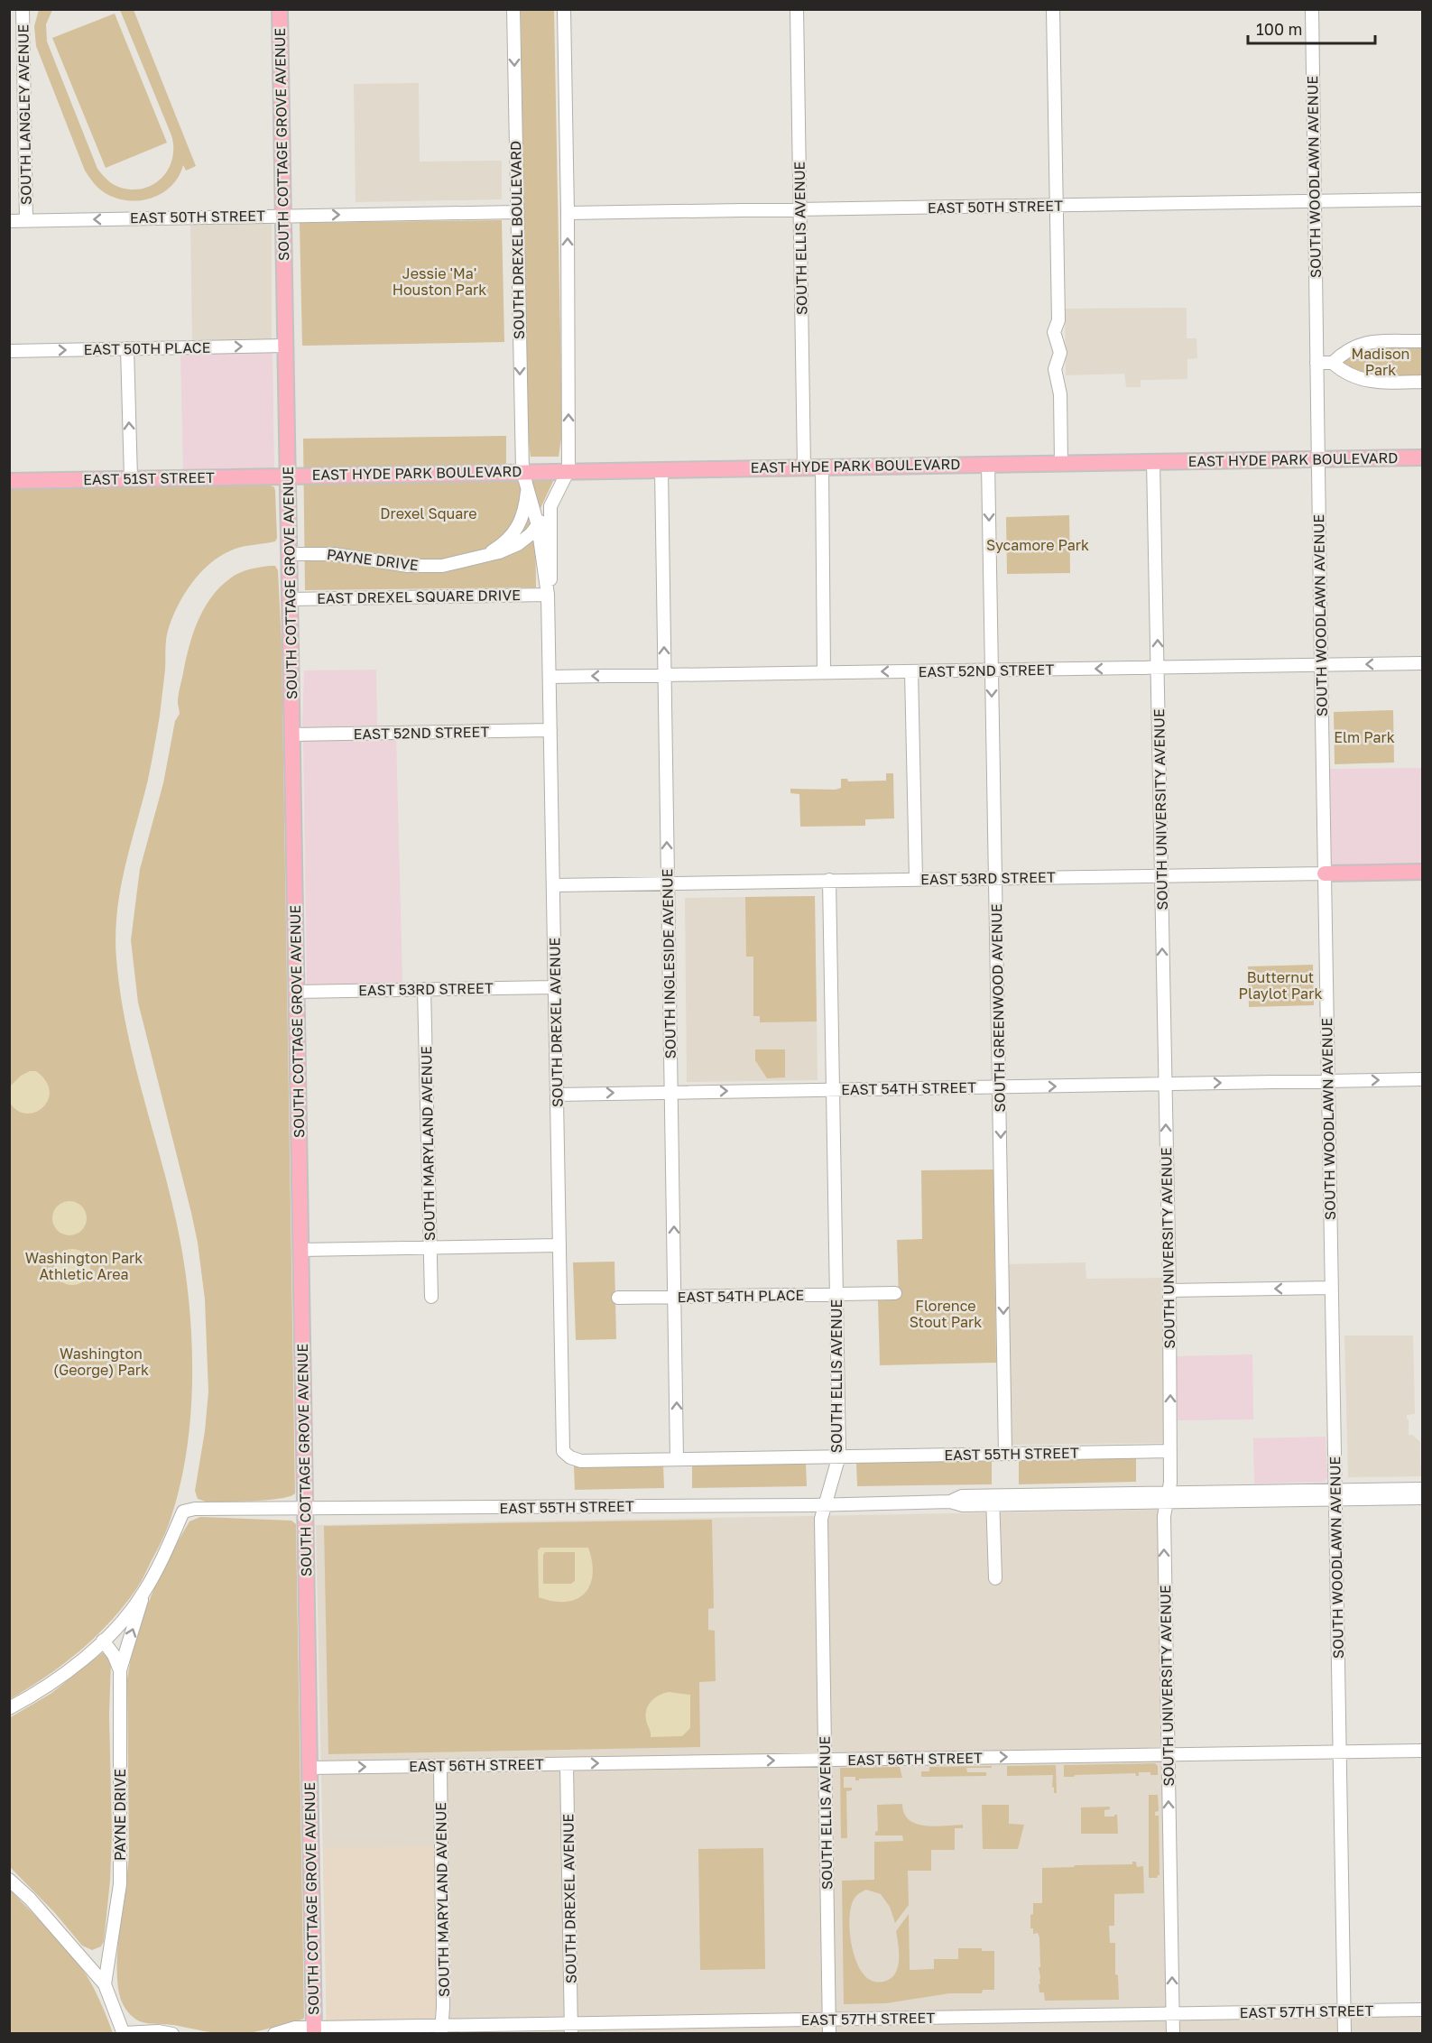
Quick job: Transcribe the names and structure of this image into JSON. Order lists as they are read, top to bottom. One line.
{"streets":{"main road":["SOUTH COTTAGE GROVE AVENUE","EAST HYDE PARK BOULEVARD","EAST 51ST STREET","EAST 53RD STREET"],"street":["SOUTH LANGLEY AVENUE","SOUTH WOODLAWN AVENUE","EAST 50TH STREET","SOUTH ELLIS AVENUE","SOUTH DREXEL BOULEVARD","EAST 50TH PLACE","PAYNE DRIVE","EAST DREXEL SQUARE DRIVE","EAST 52ND STREET","SOUTH UNIVERSITY AVENUE","SOUTH INGLESIDE AVENUE","SOUTH GREENWOOD AVENUE","SOUTH DREXEL AVENUE","EAST 54TH STREET","SOUTH MARYLAND AVENUE","EAST 54TH PLACE","EAST 55TH STREET","EAST 56TH STREET","EAST 57TH STREET"]},"crossings":[["SOUTH LANGLEY AVENUE","EAST 50TH STREET"],["SOUTH COTTAGE GROVE AVENUE","EAST 50TH STREET"],["SOUTH COTTAGE GROVE AVENUE","EAST 50TH PLACE"],["SOUTH COTTAGE GROVE AVENUE","EAST HYDE PARK BOULEVARD"],["SOUTH COTTAGE GROVE AVENUE","EAST 51ST STREET"],["SOUTH COTTAGE GROVE AVENUE","PAYNE DRIVE"],["SOUTH COTTAGE GROVE AVENUE","EAST DREXEL SQUARE DRIVE"],["SOUTH COTTAGE GROVE AVENUE","EAST 52ND STREET"],["SOUTH COTTAGE GROVE AVENUE","EAST 53RD STREET"],["SOUTH COTTAGE GROVE AVENUE","EAST 55TH STREET"],["SOUTH COTTAGE GROVE AVENUE","EAST 56TH STREET"],["SOUTH COTTAGE GROVE AVENUE","EAST 57TH STREET"],["SOUTH WOODLAWN AVENUE","EAST 50TH STREET"],["SOUTH WOODLAWN AVENUE","EAST HYDE PARK BOULEVARD"],["SOUTH WOODLAWN AVENUE","EAST 52ND STREET"],["SOUTH WOODLAWN AVENUE","EAST 53RD STREET"],["SOUTH WOODLAWN AVENUE","EAST 54TH STREET"],["SOUTH WOODLAWN AVENUE","EAST 55TH STREET"],["SOUTH WOODLAWN AVENUE","EAST 56TH STREET"],["SOUTH WOODLAWN AVENUE","EAST 57TH STREET"],["EAST 50TH STREET","SOUTH ELLIS AVENUE"],["EAST 50TH STREET","SOUTH DREXEL BOULEVARD"],["SOUTH ELLIS AVENUE","EAST HYDE PARK BOULEVARD"],["SOUTH ELLIS AVENUE","EAST 53RD STREET"],["SOUTH ELLIS AVENUE","EAST 54TH STREET"],["SOUTH ELLIS AVENUE","EAST 54TH PLACE"],["SOUTH ELLIS AVENUE","EAST 55TH STREET"],["SOUTH ELLIS AVENUE","EAST 56TH STREET"],["SOUTH ELLIS AVENUE","EAST 57TH STREET"],["SOUTH DREXEL BOULEVARD","EAST HYDE PARK BOULEVARD"],["SOUTH DREXEL BOULEVARD","SOUTH DREXEL AVENUE"],["EAST HYDE PARK BOULEVARD","EAST 51ST STREET"],["EAST HYDE PARK BOULEVARD","SOUTH UNIVERSITY AVENUE"],["EAST HYDE PARK BOULEVARD","SOUTH INGLESIDE AVENUE"],["EAST HYDE PARK BOULEVARD","SOUTH GREENWOOD AVENUE"],["EAST HYDE PARK BOULEVARD","SOUTH DREXEL AVENUE"],["PAYNE DRIVE","SOUTH DREXEL AVENUE"],["PAYNE DRIVE","EAST 55TH STREET"],["EAST DREXEL SQUARE DRIVE","SOUTH DREXEL AVENUE"],["EAST 52ND STREET","SOUTH UNIVERSITY AVENUE"],["EAST 52ND STREET","SOUTH INGLESIDE AVENUE"],["EAST 52ND STREET","SOUTH GREENWOOD AVENUE"],["EAST 52ND STREET","SOUTH DREXEL AVENUE"],["SOUTH UNIVERSITY AVENUE","EAST 53RD STREET"],["SOUTH UNIVERSITY AVENUE","EAST 54TH STREET"],["SOUTH UNIVERSITY AVENUE","EAST 55TH STREET"],["SOUTH UNIVERSITY AVENUE","EAST 56TH STREET"],["SOUTH UNIVERSITY AVENUE","EAST 57TH STREET"],["EAST 53RD STREET","SOUTH INGLESIDE AVENUE"],["EAST 53RD STREET","SOUTH GREENWOOD AVENUE"],["EAST 53RD STREET","SOUTH DREXEL AVENUE"],["EAST 53RD STREET","SOUTH MARYLAND AVENUE"],["SOUTH INGLESIDE AVENUE","EAST 54TH STREET"],["SOUTH INGLESIDE AVENUE","EAST 54TH PLACE"],["SOUTH INGLESIDE AVENUE","EAST 55TH STREET"],["SOUTH GREENWOOD AVENUE","EAST 54TH STREET"],["SOUTH GREENWOOD AVENUE","EAST 55TH STREET"],["SOUTH DREXEL AVENUE","EAST 54TH STREET"],["SOUTH DREXEL AVENUE","EAST 55TH STREET"],["SOUTH DREXEL AVENUE","EAST 56TH STREET"],["SOUTH DREXEL AVENUE","EAST 57TH STREET"],["SOUTH MARYLAND AVENUE","EAST 56TH STREET"],["SOUTH MARYLAND AVENUE","EAST 57TH STREET"]],"one_way":["EAST 50TH PLACE","EAST 52ND STREET","SOUTH UNIVERSITY AVENUE","SOUTH INGLESIDE AVENUE","SOUTH GREENWOOD AVENUE","EAST 54TH STREET","EAST 56TH STREET"],"parks":["Jessie 'Ma' Houston Park","Madison Park","Drexel Square","Sycamore Park","Elm Park","Butternut Playlot Park","Washington Park Athletic Area","Florence Stout Park","Washington (George) Park"],"scale_bar":"100 m"}
